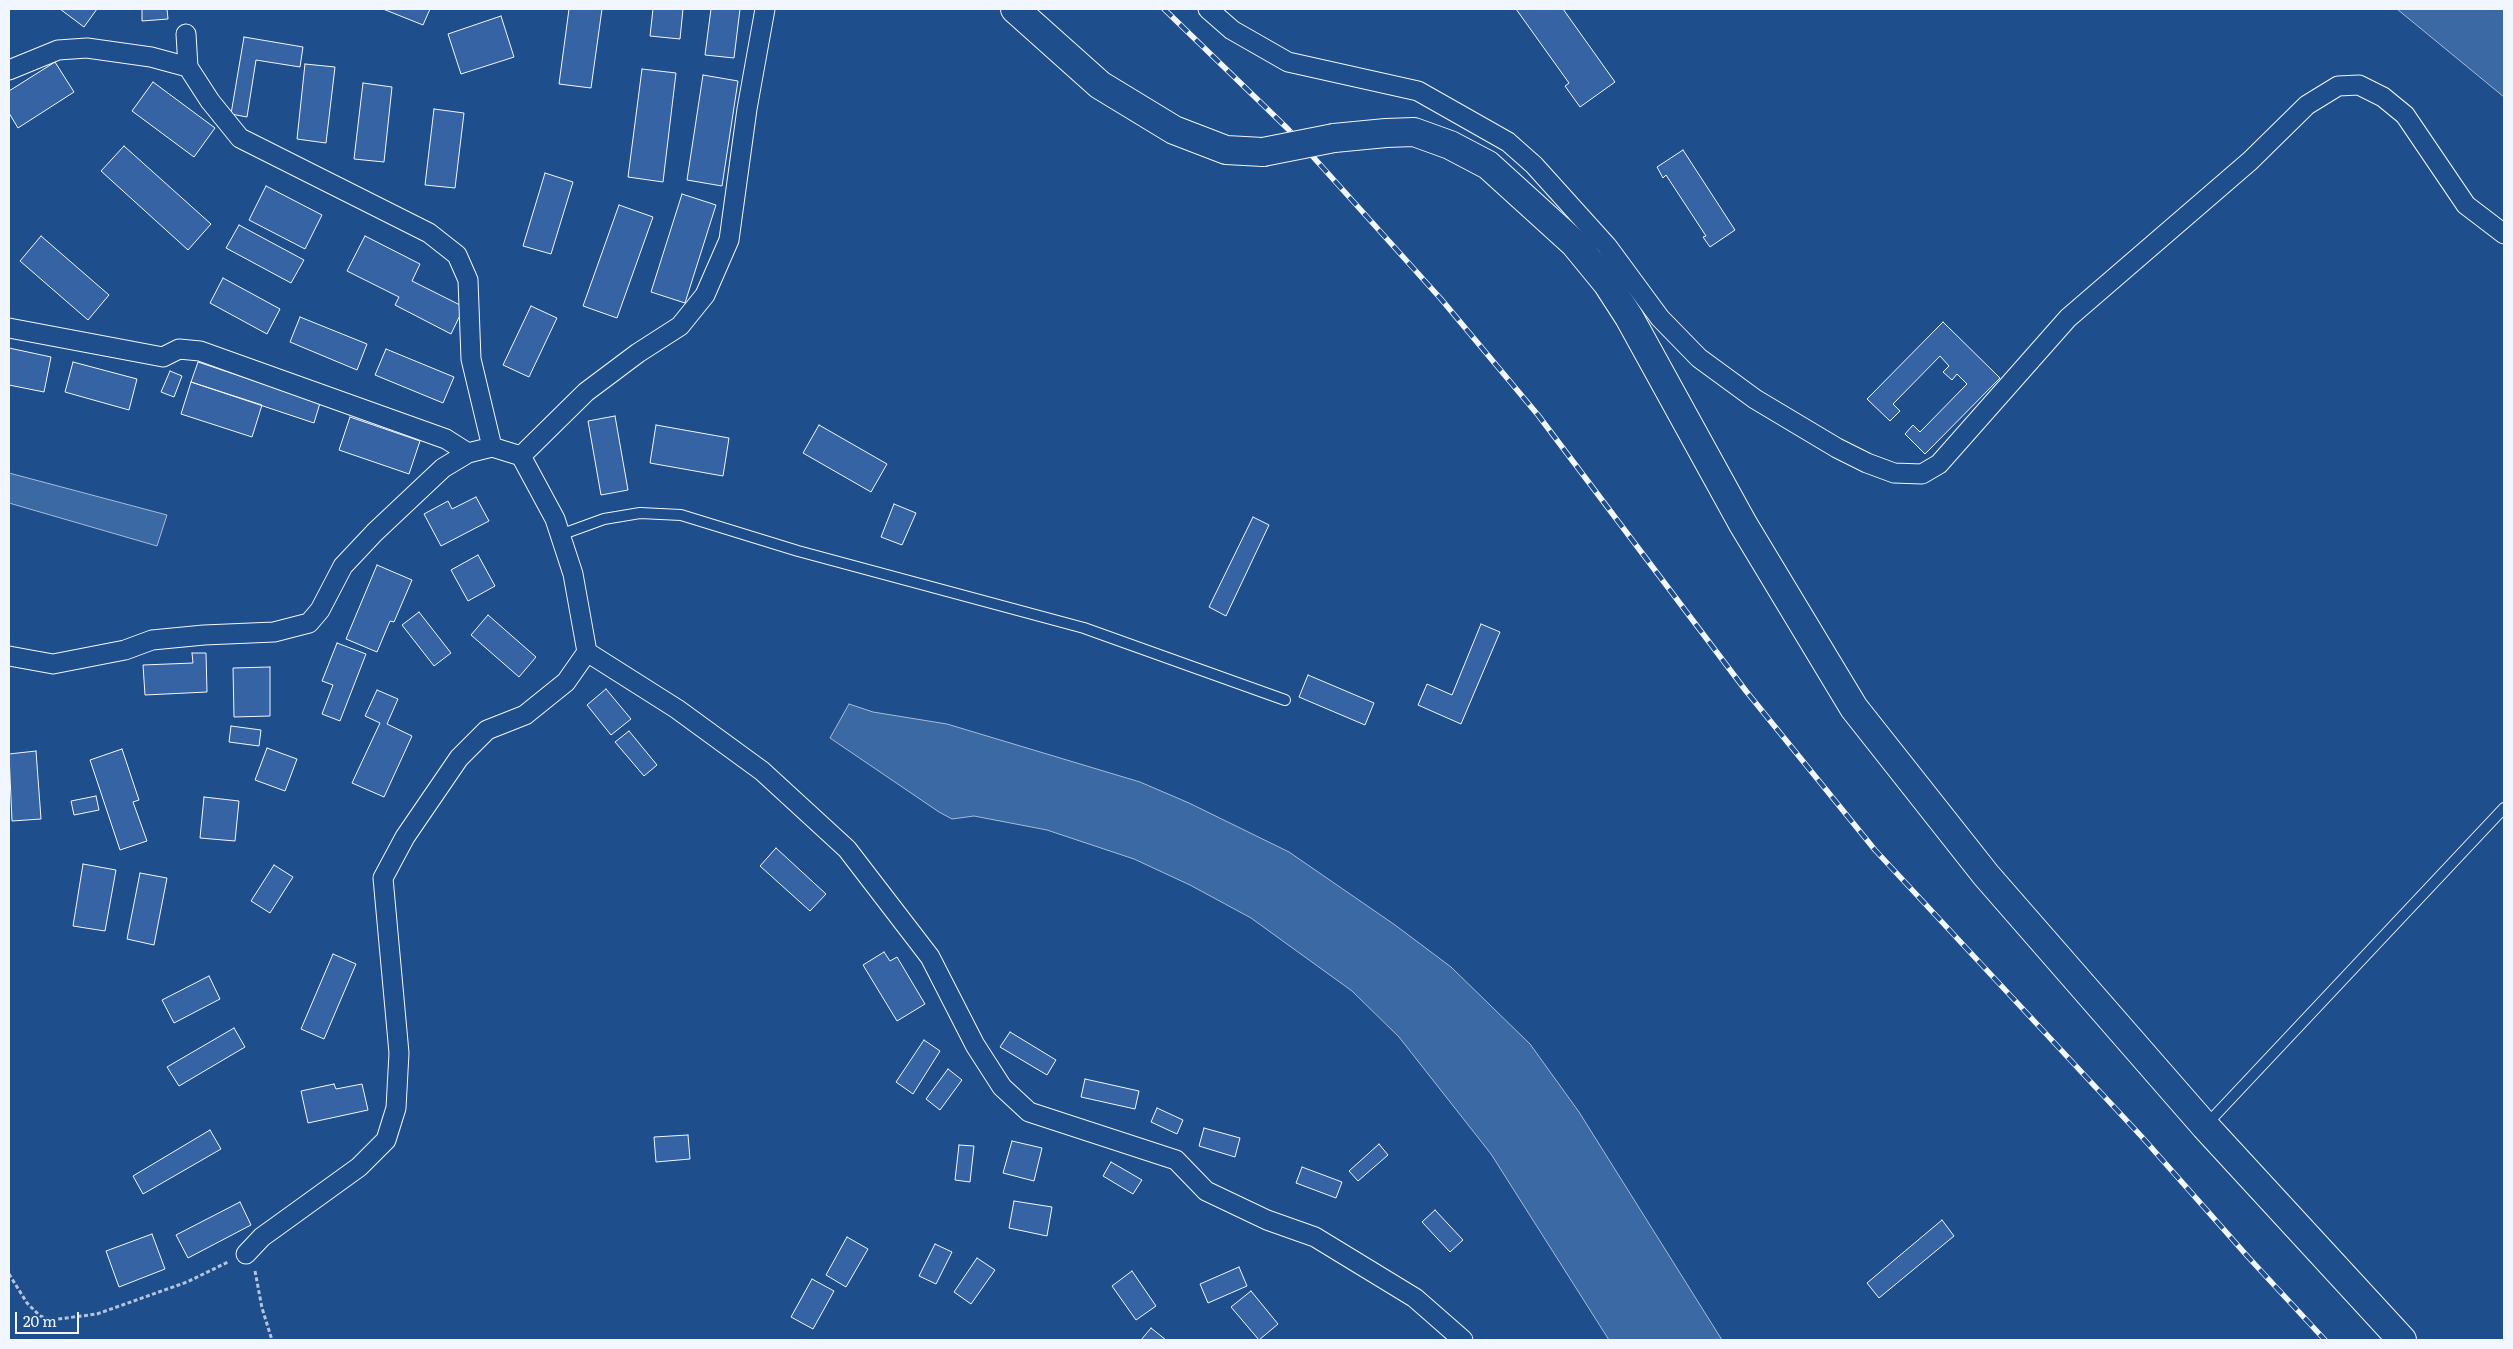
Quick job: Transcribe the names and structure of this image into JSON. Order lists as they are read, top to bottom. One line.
{"scale_bar":"20 m"}
